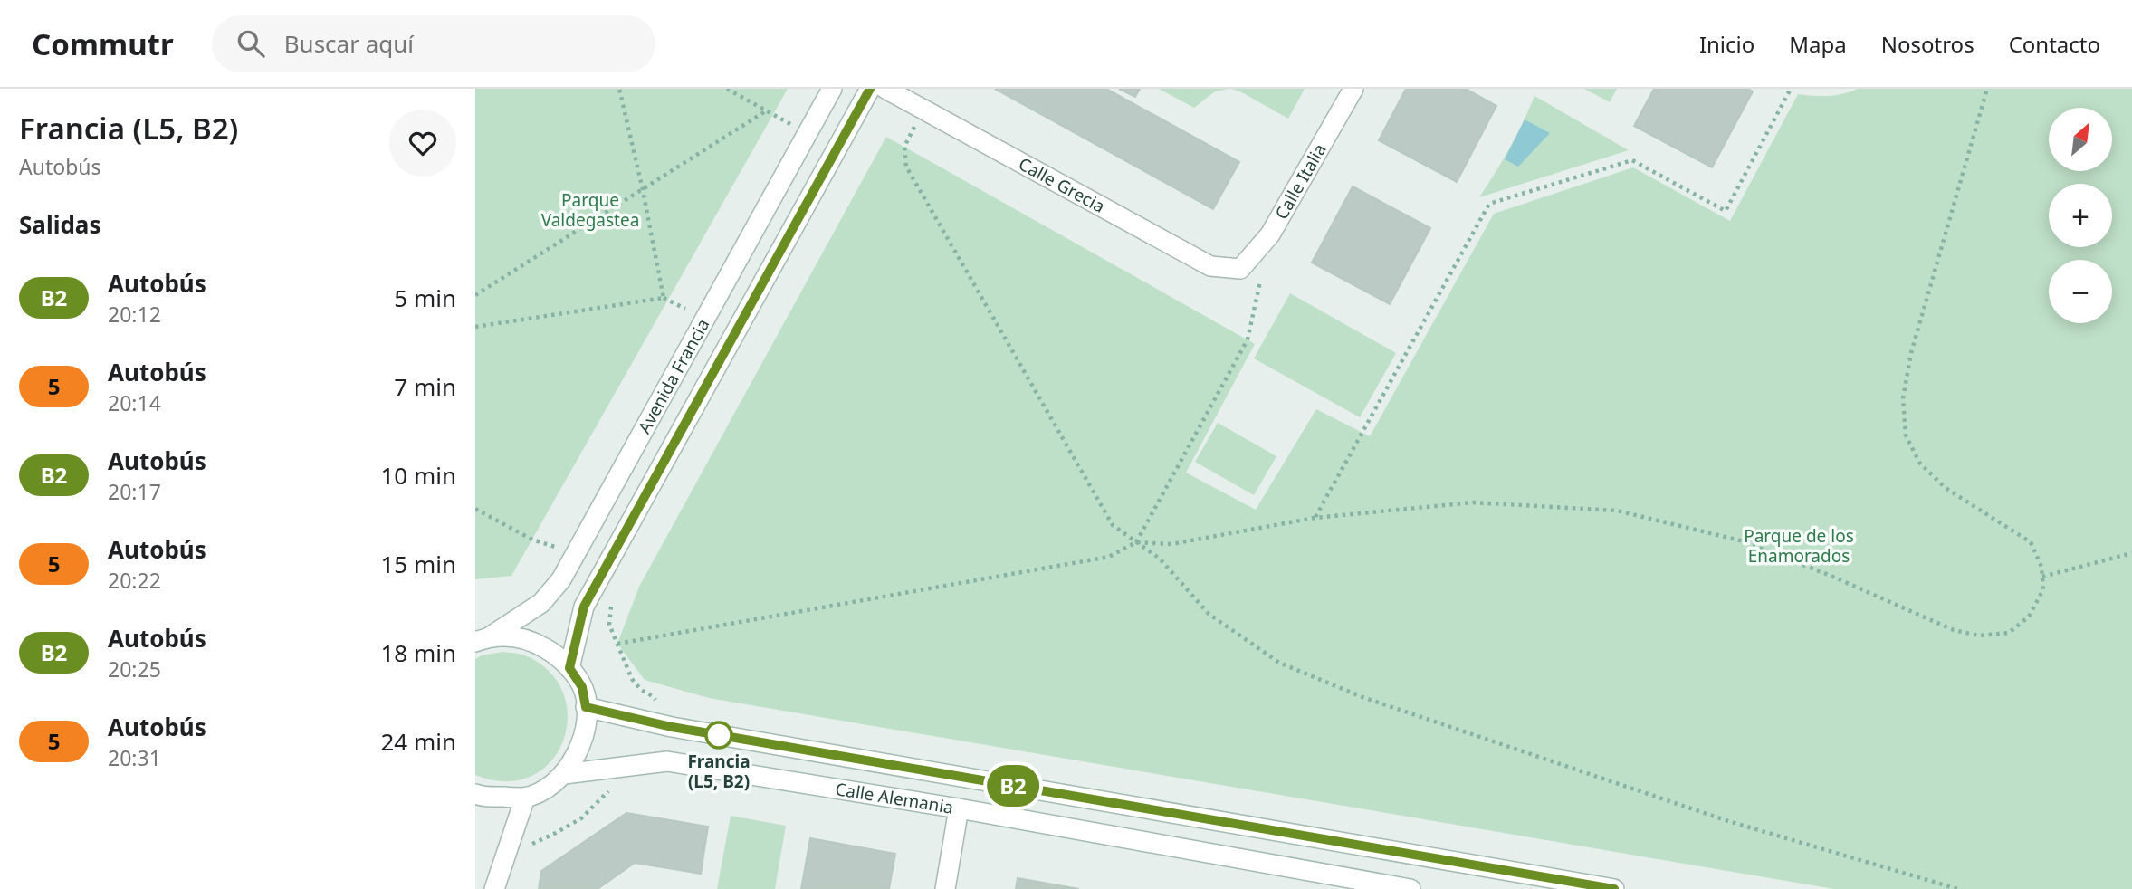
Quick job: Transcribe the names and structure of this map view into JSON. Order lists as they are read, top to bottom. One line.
{"streets":{"main road":["Calle Italia","Calle Grecia","Avenida Francia","Calle Alemania"]},"crossings":[["Calle Italia","Calle Grecia"]],"parks":["Parque Valdegastea","Parque de los Enamorados"],"places":["Francia (L5, B2)"],"lines":["bus line B2"],"north":"top right","page":{"header":"Commutr","search":"Buscar aquí","nav":["Inicio","Mapa","Nosotros","Contacto"],"heading":[["Francia (L5, B2)","Autobús"],"Salidas"],"on_map":"B2","map_buttons":["+","−"],"list":[{"mark":"B2","name":"Autobús","note":"20:12","value":"5 min"},{"mark":"5","name":"Autobús","note":"20:14","value":"7 min"},{"mark":"B2","name":"Autobús","note":"20:17","value":"10 min"},{"mark":"5","name":"Autobús","note":"20:22","value":"15 min"},{"mark":"B2","name":"Autobús","note":"20:25","value":"18 min"},{"mark":"5","name":"Autobús","note":"20:31","value":"24 min"}]}}
